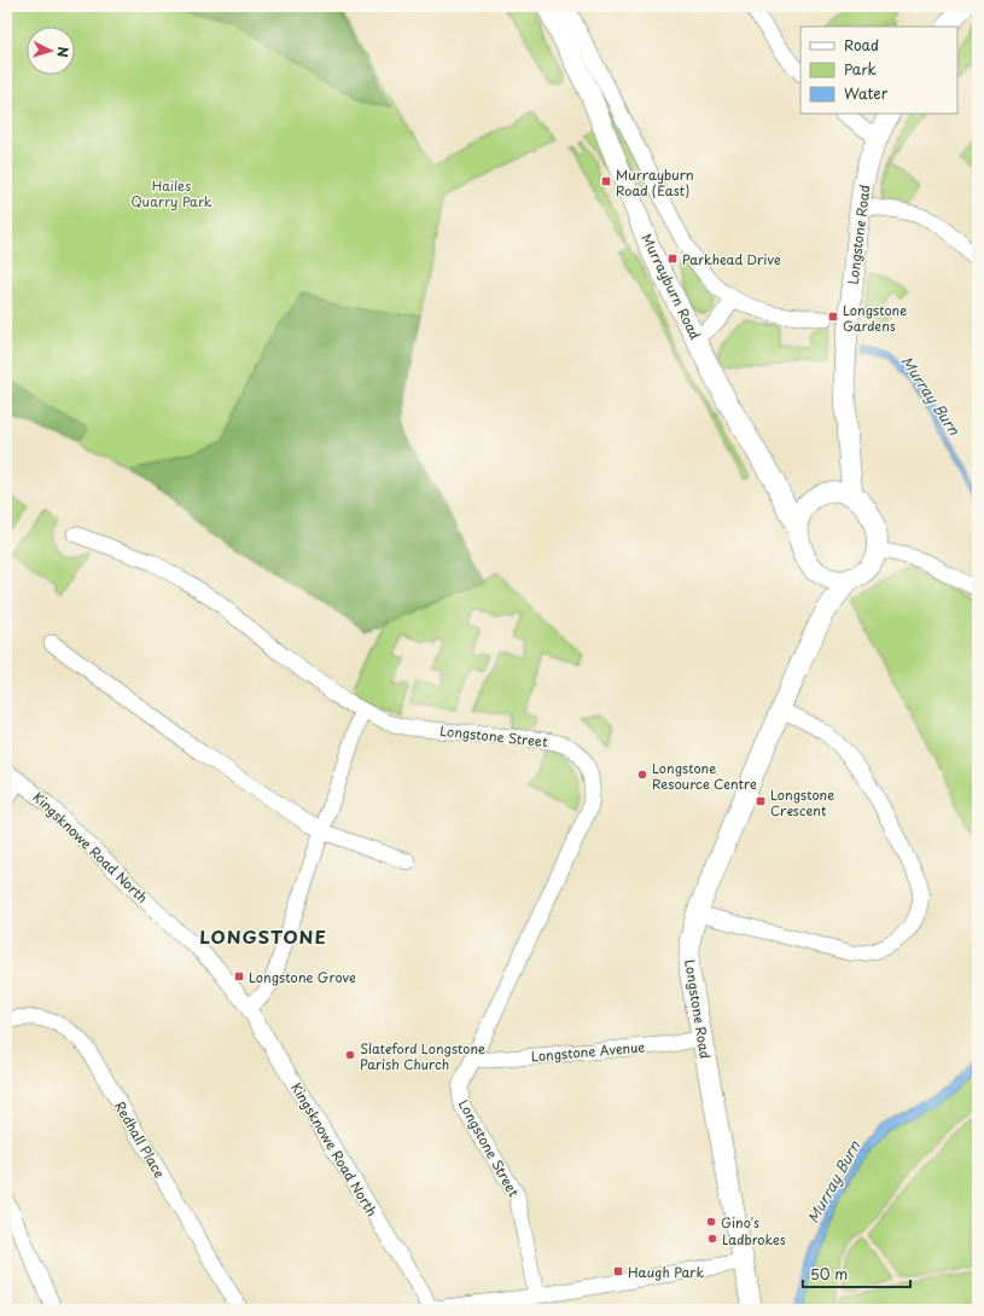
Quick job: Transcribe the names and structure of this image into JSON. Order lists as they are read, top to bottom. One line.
{"streets":{"street":["Longstone Road","Murrayburn Road","Longstone Street","Kingsknowe Road North","Longstone Avenue","Redhall Place"]},"crossings":[["Longstone Road","Murrayburn Road"],["Longstone Road","Longstone Avenue"],["Longstone Street","Longstone Avenue"]],"districts":["LONGSTONE"],"water":["Murray Burn"],"parks":["Hailes Quarry Park"],"places":{"transit":["Murrayburn Road (East)","Parkhead Drive","Longstone Gardens","Longstone Crescent","Longstone Grove","Haugh Park"],"other":["Longstone Resource Centre","Slateford Longstone Parish Church","Gino's","Ladbrokes"]},"legend":["Road","Park","Water"],"scale_bar":"50 m","north":"right"}
